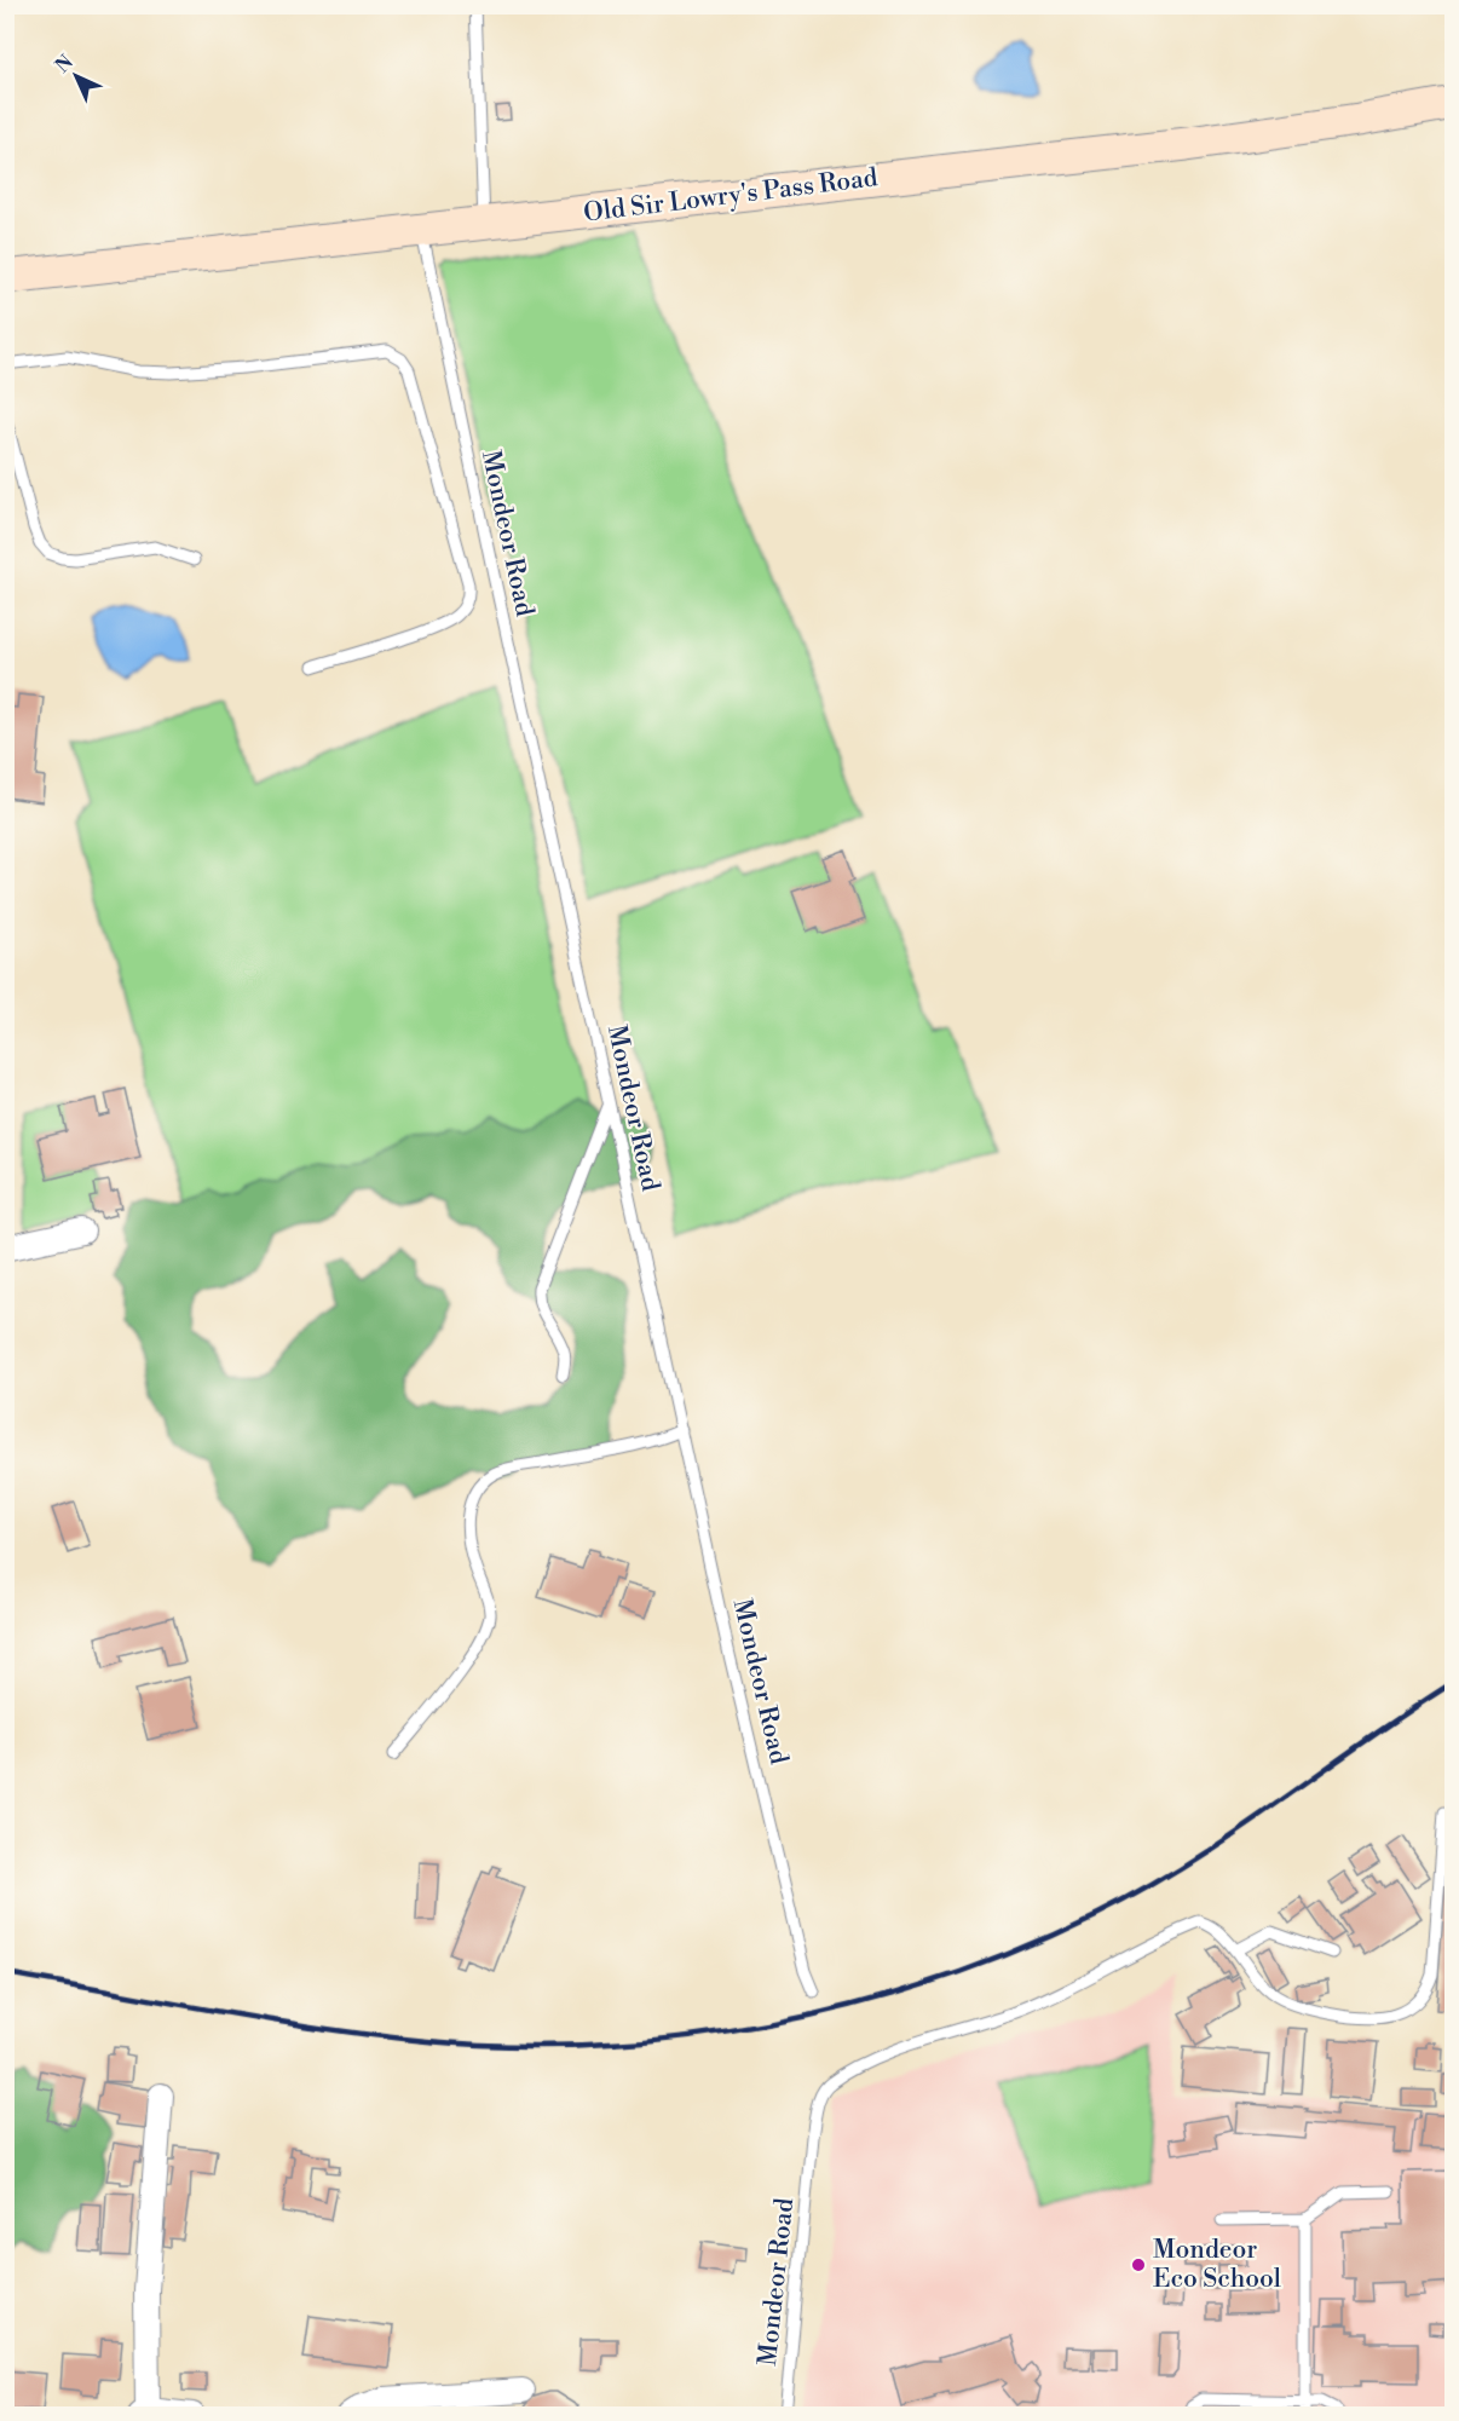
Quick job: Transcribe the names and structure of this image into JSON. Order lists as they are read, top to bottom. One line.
{"streets":{"main road":["Old Sir Lowry's Pass Road"],"lane":["Mondeor Road"]},"crossings":[["Old Sir Lowry's Pass Road","Mondeor Road"]],"places":["Mondeor Eco School"],"north":"top left"}
